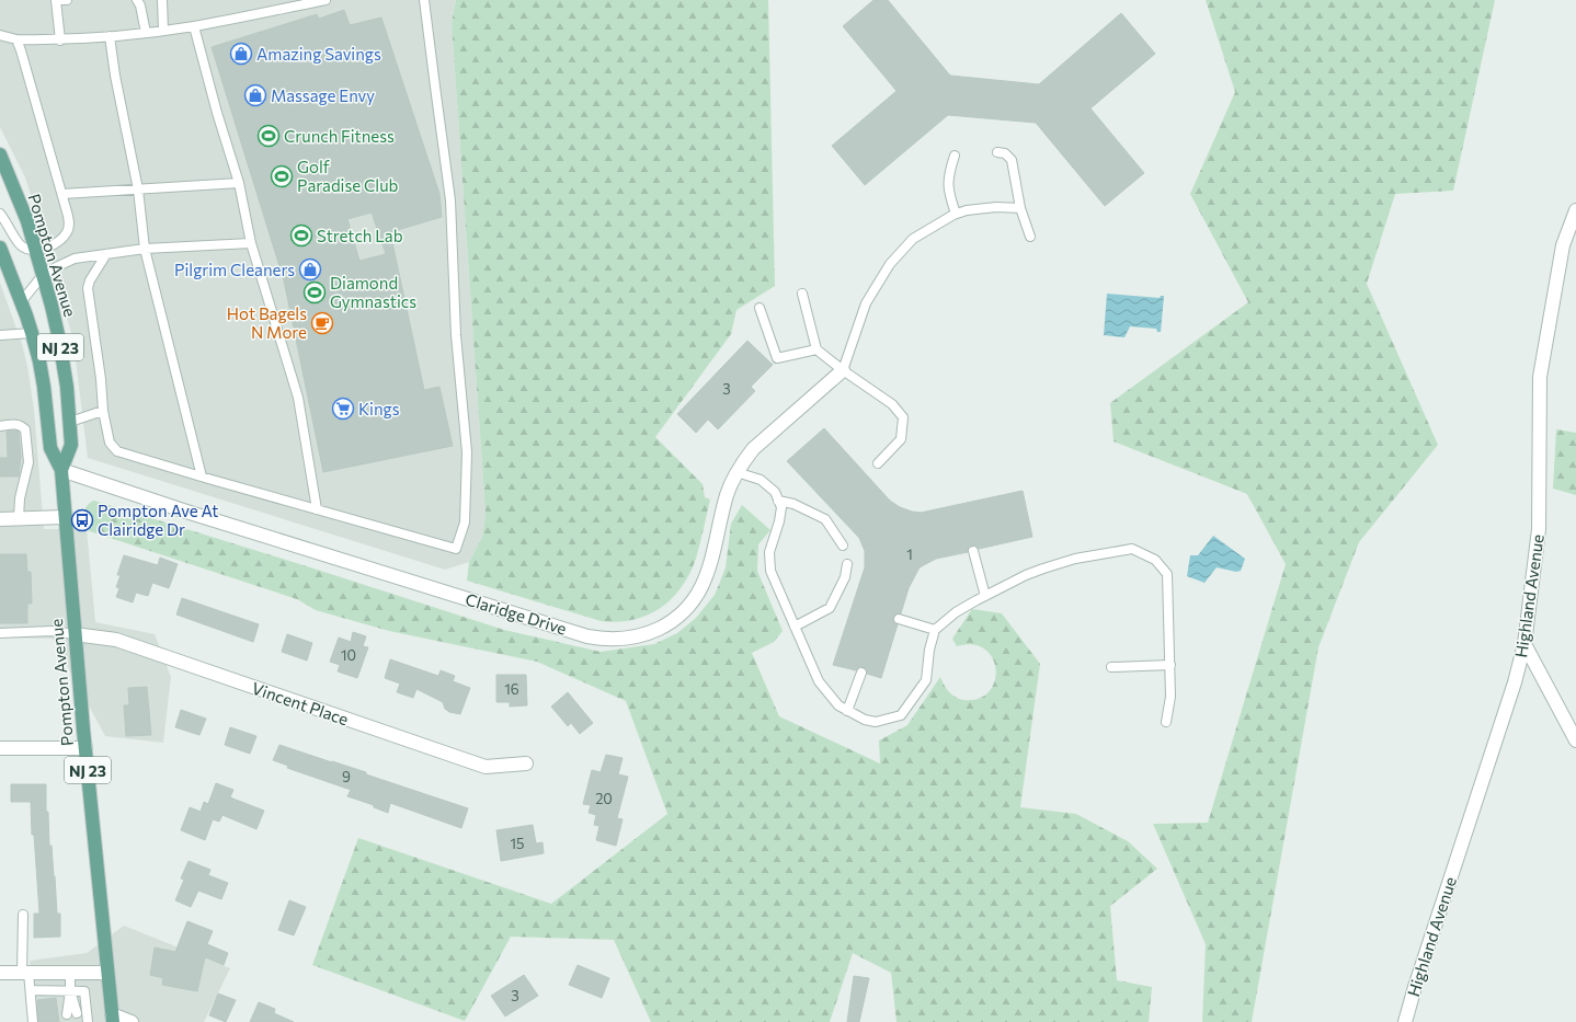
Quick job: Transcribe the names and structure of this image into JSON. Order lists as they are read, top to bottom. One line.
{"streets":{"main road":["Pompton Avenue","NJ 23"],"street":["Highland Avenue","Claridge Drive","Vincent Place"]},"crossings":[["Pompton Avenue","Claridge Drive"],["Pompton Avenue","Vincent Place"]],"places":{"shop":["Amazing Savings","Massage Envy","Pilgrim Cleaners"],"sports":["Crunch Fitness","Golf Paradise Club","Stretch Lab","Diamond Gymnastics"],"cafe":["Hot Bagels N More"],"supermarket":["Kings"],"bus stop":["Pompton Ave At Clairidge Dr"]},"house_numbers":["3","1","10","16","9","20","15","3"]}
